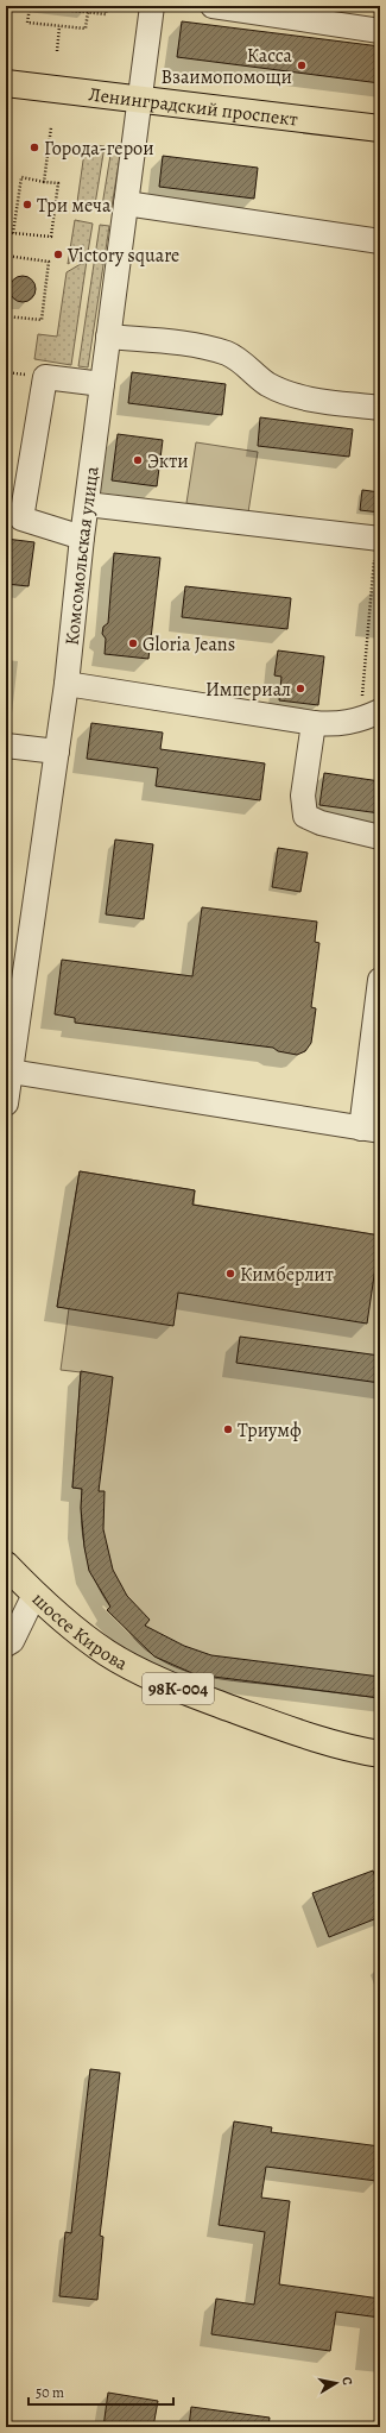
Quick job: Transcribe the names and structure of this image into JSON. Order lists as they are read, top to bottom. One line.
{"streets":{"main road":["Ленинградский проспект","шоссе Кирова","98К-004"],"street":["Комсомольская улица"]},"crossings":[["Ленинградский проспект","Комсомольская улица"]],"places":["Касса Взаимопомощи","Города-герои","Три меча","Victory square","Экти","Gloria Jeans","Империал","Кимберлит","Триумф"],"scale_bar":"50 m","north":"right"}
